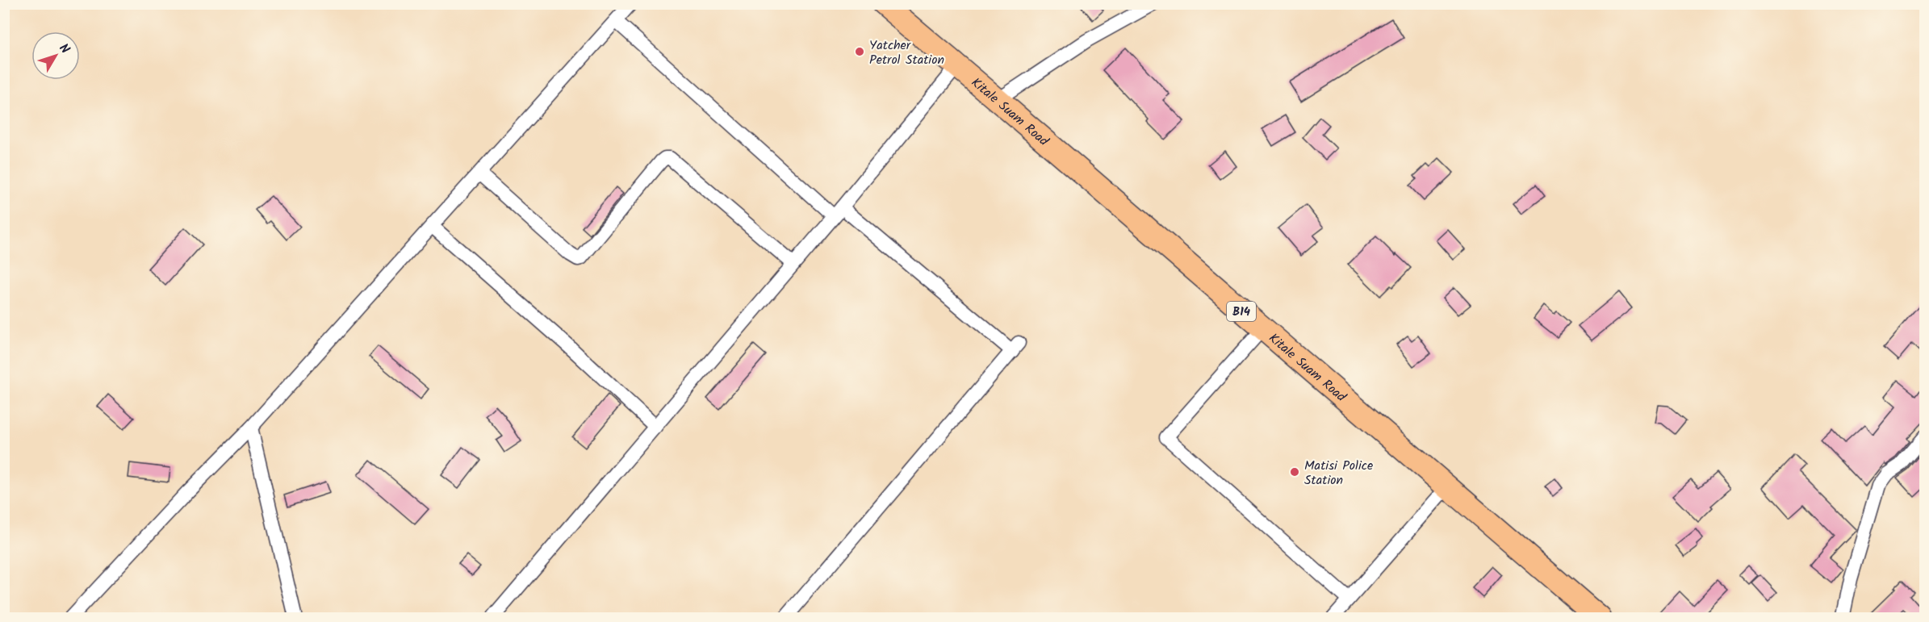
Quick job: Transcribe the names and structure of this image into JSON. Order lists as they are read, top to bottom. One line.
{"streets":{"highway":["Kitale Suam Road","B14"]},"places":["Yatcher Petrol Station","Matisi Police Station"],"north":"top right"}
